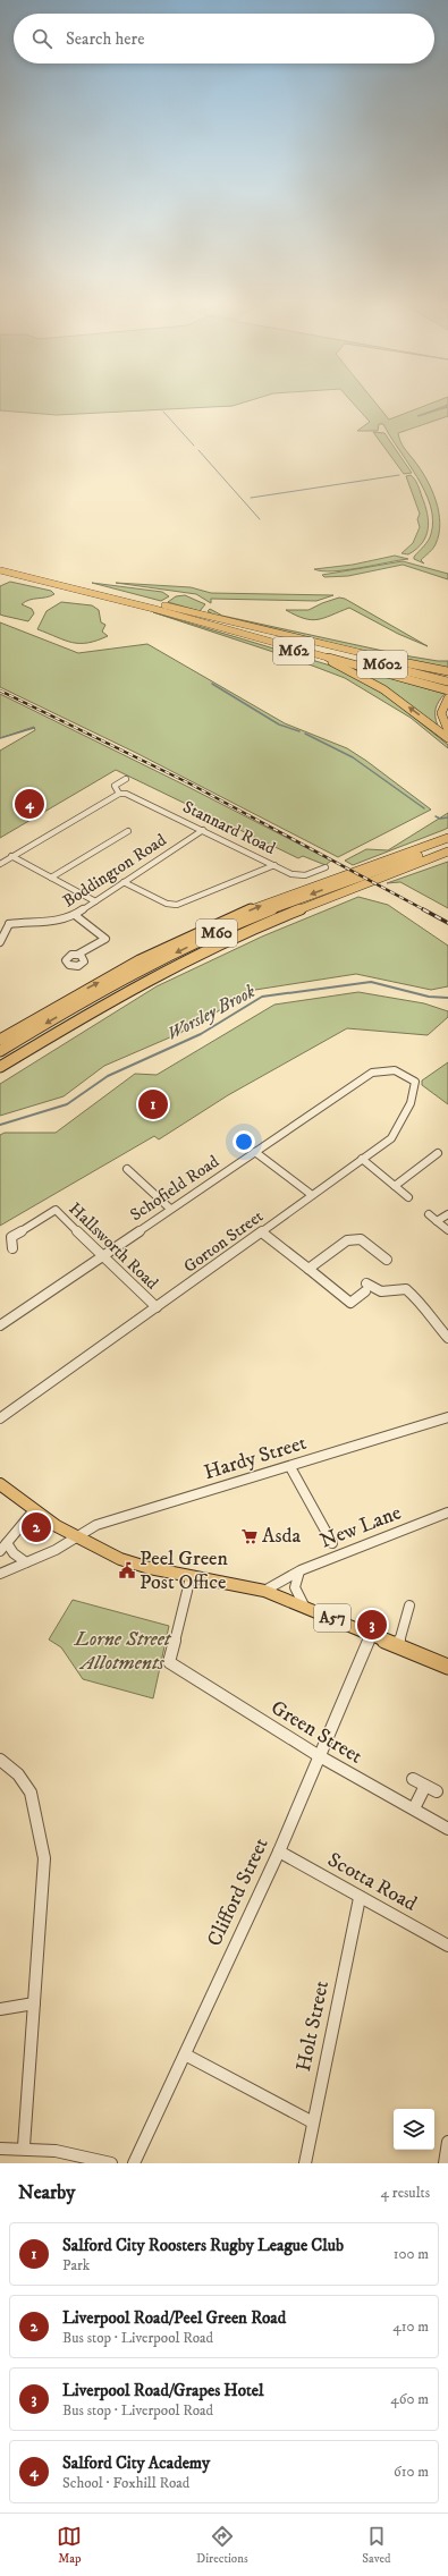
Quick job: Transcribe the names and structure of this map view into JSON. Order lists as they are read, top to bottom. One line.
{"streets":{"highway":["M62","M602","M60"],"main road":["A57"],"street":["Stannard Road","Boddington Road","Schofield Road","Gorton Street","Hallsworth Road","Hardy Street","New Lane","Green Street","Scotta Road","Clifford Street","Holt Street"]},"crossings":[["M62","M602"],["Stannard Road","Boddington Road"],["Schofield Road","Gorton Street"],["Schofield Road","Hallsworth Road"],["Gorton Street","Hallsworth Road"],["Hardy Street","A57"],["New Lane","A57"],["A57","Green Street"],["A57","Clifford Street"],["Green Street","Clifford Street"],["Scotta Road","Clifford Street"],["Scotta Road","Holt Street"]],"water":["Worsley Brook"],"parks":["Lorne Street Allotments"],"places":{"supermarket":["Asda"],"public building":["Peel Green Post Office"]},"page":{"search":"Search here","pins":["4","1","2","3"],"heading":["Nearby","4 results"],"list":[{"mark":"1","name":"Salford City Roosters Rugby League Club","note":"Park","value":"100 m"},{"mark":"2","name":"Liverpool Road/Peel Green Road","note":"Bus stop · Liverpool Road","value":"410 m"},{"mark":"3","name":"Liverpool Road/Grapes Hotel","note":"Bus stop · Liverpool Road","value":"460 m"},{"mark":"4","name":"Salford City Academy","note":"School · Foxhill Road","value":"610 m"}],"nav":["Map","Directions","Saved"]}}
